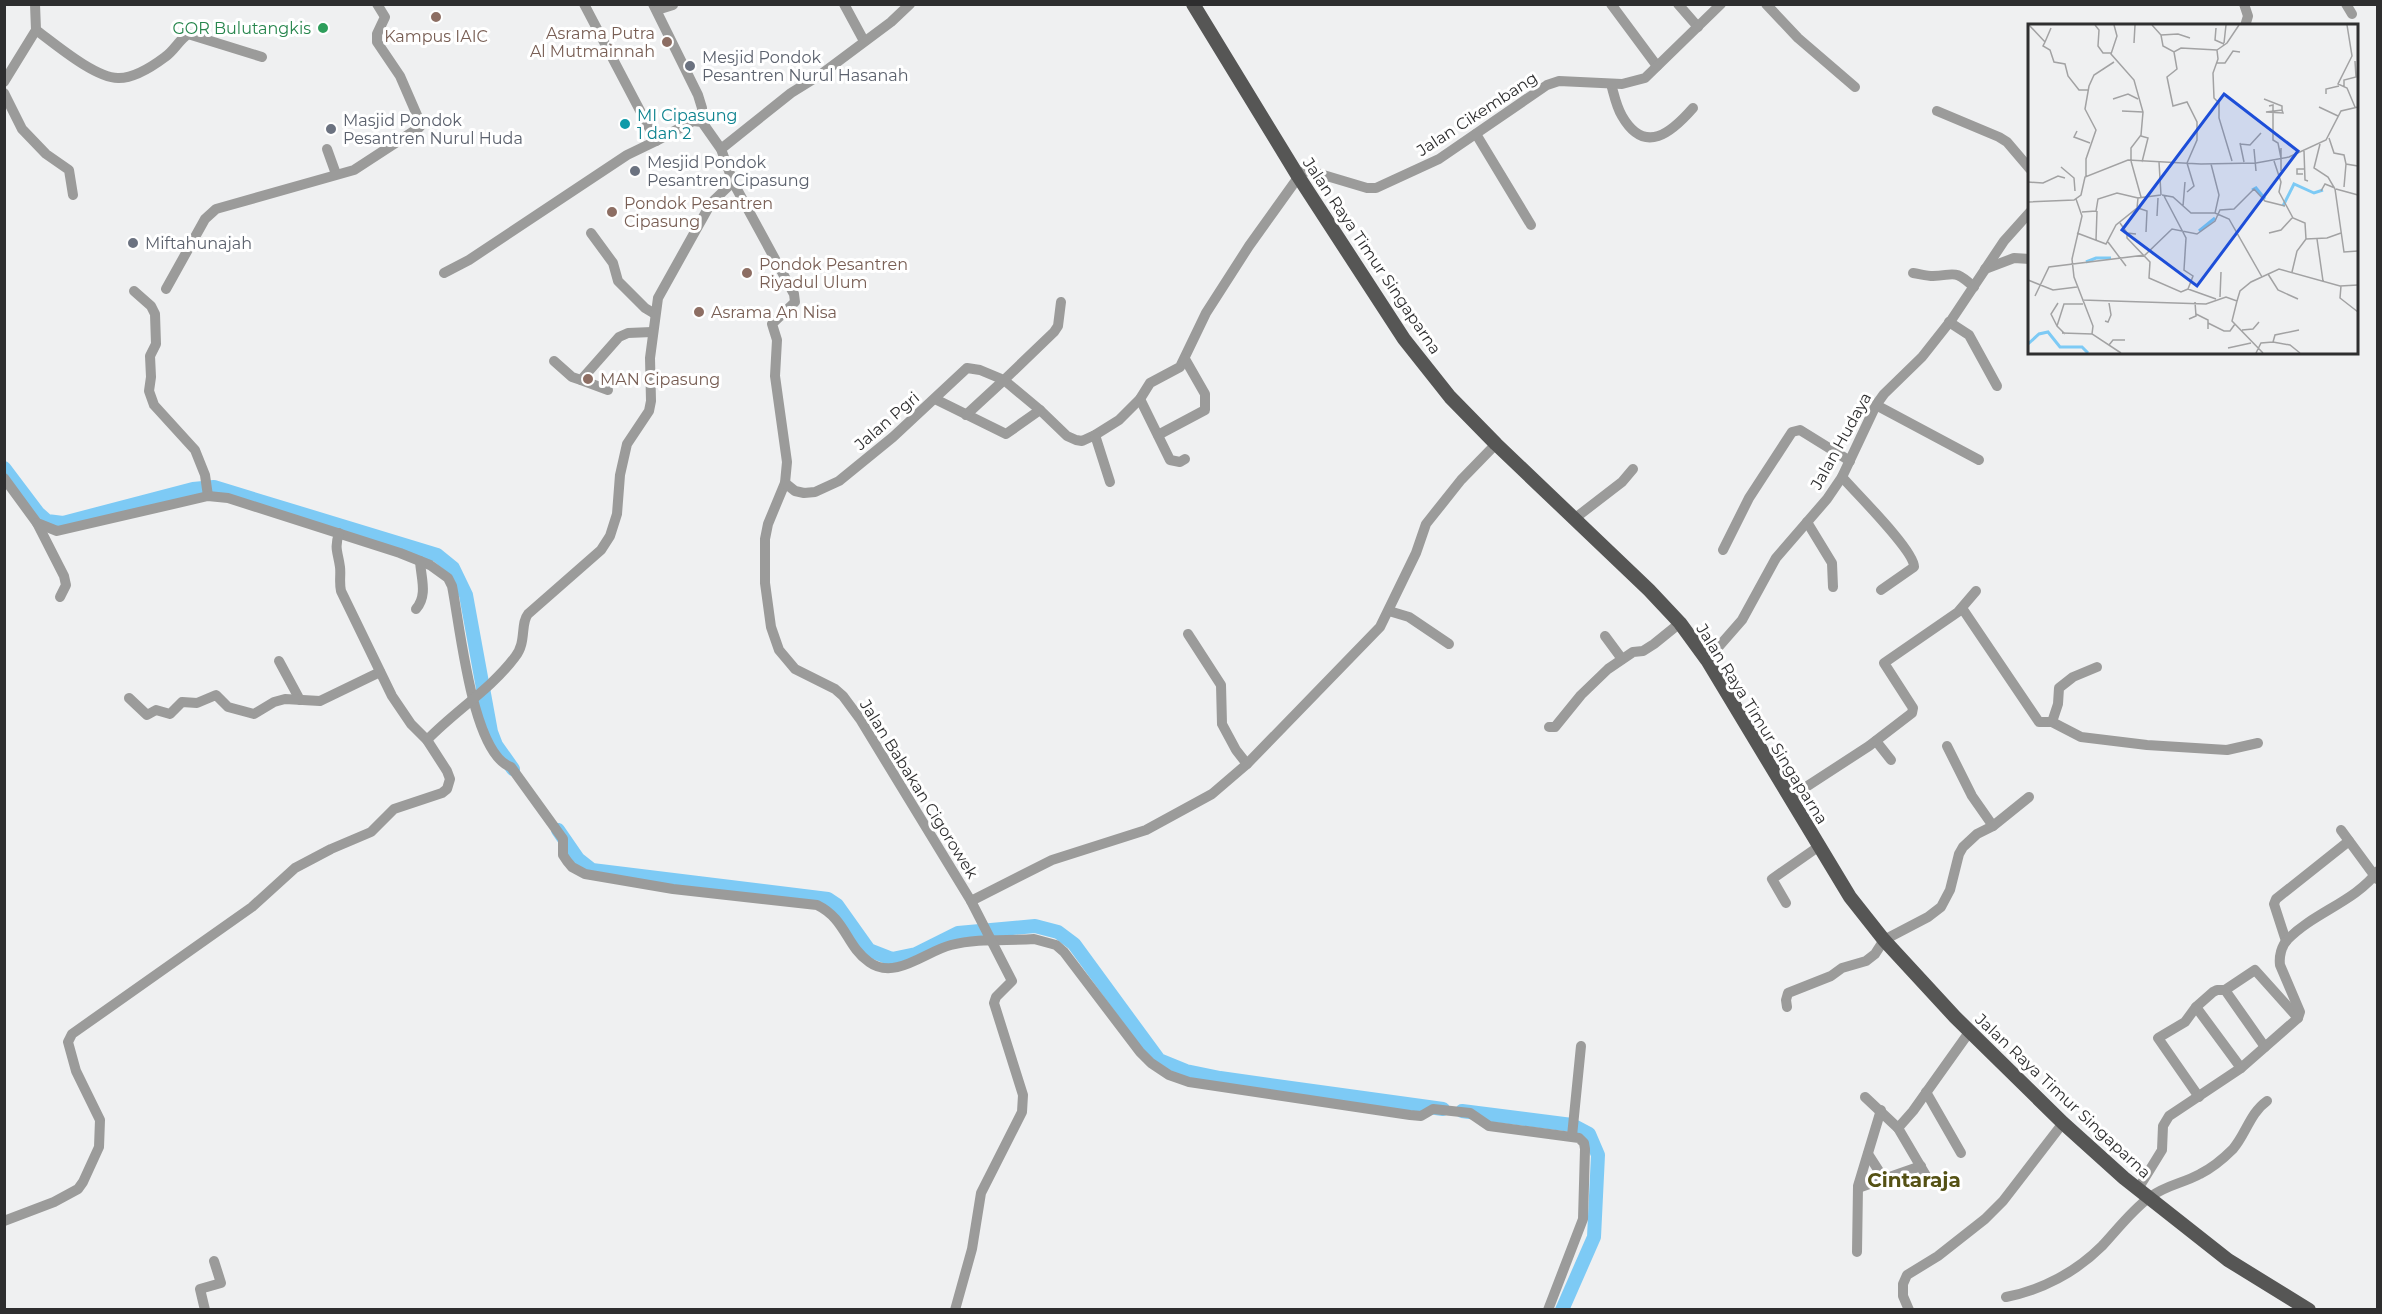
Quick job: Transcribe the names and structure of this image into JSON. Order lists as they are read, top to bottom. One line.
{"streets":{"main road":["Jalan Raya Timur Singaparna"],"street":["Jalan Cikembang","Jalan Pgri","Jalan Hudaya","Jalan Babakan Cigorowek"]},"crossings":[["Jalan Cikembang","Jalan Raya Timur Singaparna"],["Jalan Raya Timur Singaparna","Jalan Hudaya"],["Jalan Pgri","Jalan Babakan Cigorowek"]],"districts":["Cintaraja"],"places":["Kampus IAIC","GOR Bulutangkis","Asrama Putra Al Mutmainnah","Mesjid Pondok Pesantren Nurul Hasanah","MI Cipasung 1 dan 2","Masjid Pondok Pesantren Nurul Huda","Mesjid Pondok Pesantren Cipasung","Pondok Pesantren Cipasung","Miftahunajah","Pondok Pesantren Riyadul Ulum","Asrama An Nisa","MAN Cipasung"]}
